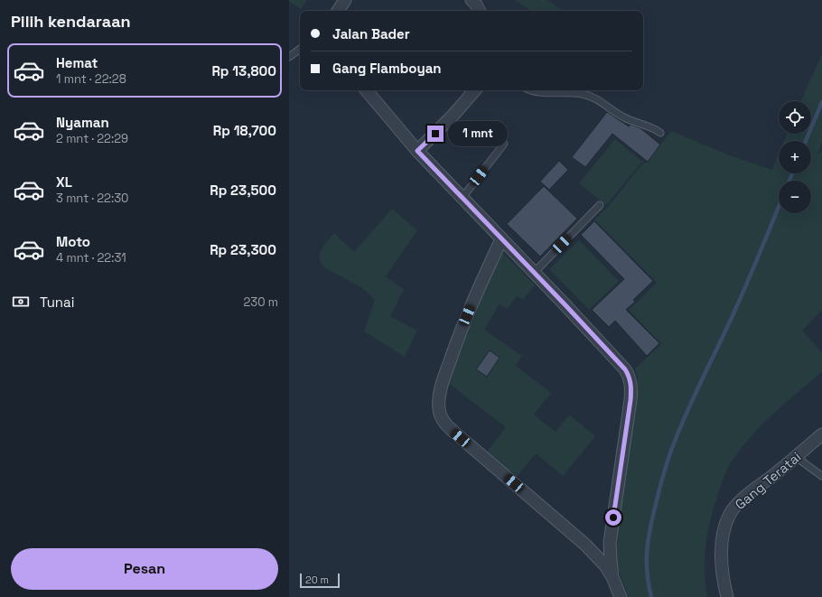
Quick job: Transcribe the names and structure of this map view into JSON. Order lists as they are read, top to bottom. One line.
{"streets":{"street":["Gang Teratai"]},"scale_bar":"20 m","page":{"heading":"Pilih kendaraan","banner":["Jalan Bader","Gang Flamboyan"],"list":[{"name":"Hemat","note":"1 mnt · 22:28","value":"Rp 13,800"},{"name":"Nyaman","note":"2 mnt · 22:29","value":"Rp 18,700"},{"name":"XL","note":"3 mnt · 22:30","value":"Rp 23,500"},{"name":"Moto","note":"4 mnt · 22:31","value":"Rp 23,300"}],"map_buttons":["+","−"],"bubble":"1 mnt","pay":["Tunai","230 m"],"buttons":"Pesan","scale":"20 m"}}
